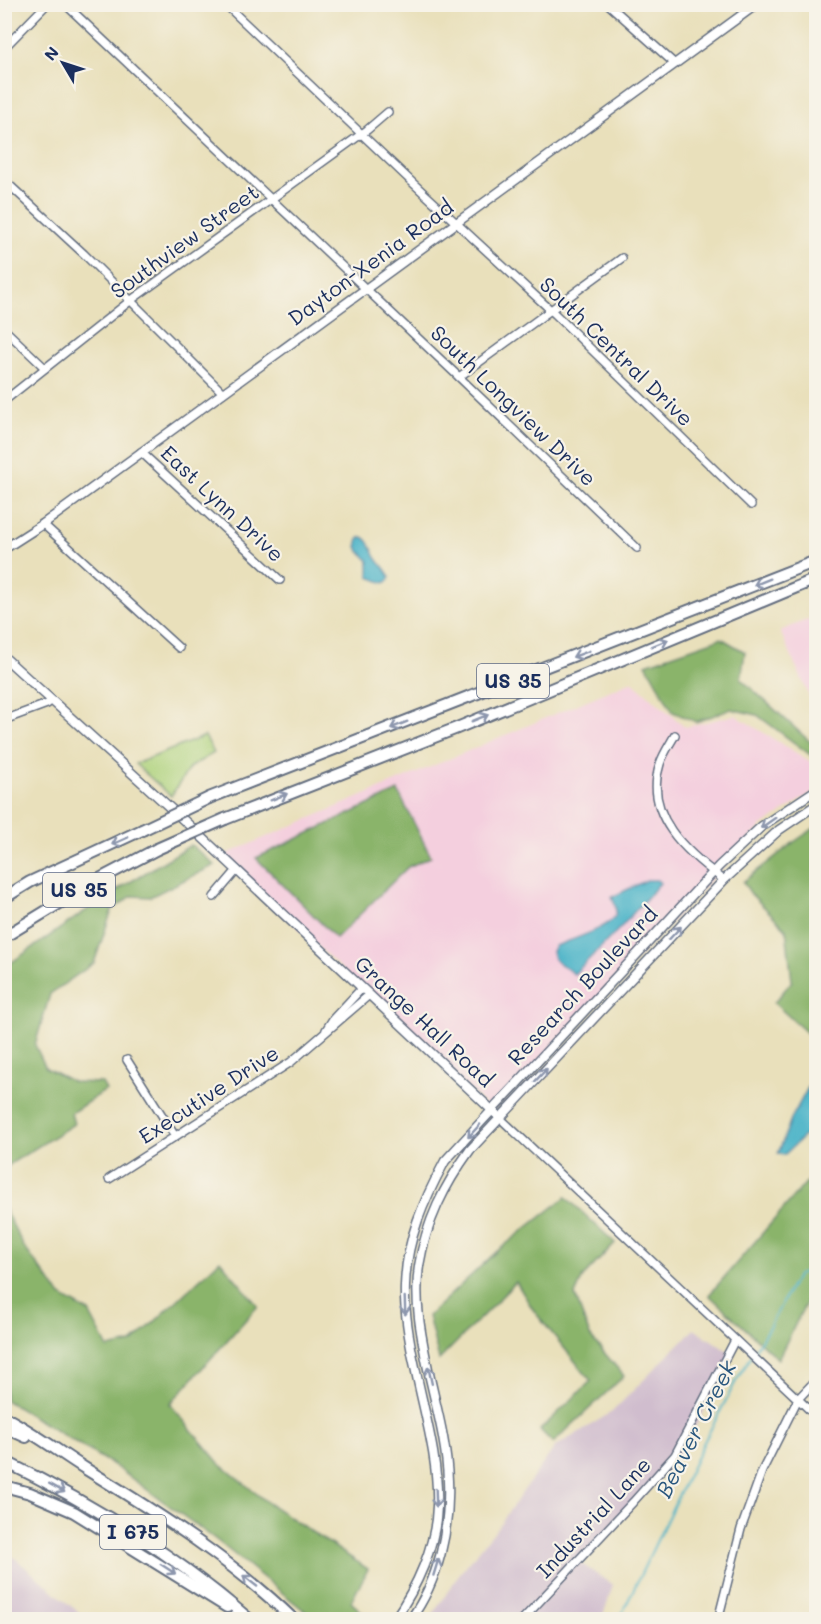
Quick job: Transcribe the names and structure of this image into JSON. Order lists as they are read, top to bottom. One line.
{"streets":{"highway":["US 35","I 675"],"main road":["Dayton-Xenia Road","Research Boulevard","Grange Hall Road"],"street":["Southview Street","South Central Drive","South Longview Drive","East Lynn Drive","Executive Drive","Industrial Lane"]},"crossings":[["Southview Street","South Central Drive"],["Southview Street","South Longview Drive"],["Dayton-Xenia Road","South Central Drive"],["Dayton-Xenia Road","South Longview Drive"],["Dayton-Xenia Road","East Lynn Drive"],["Research Boulevard","Grange Hall Road"],["Grange Hall Road","Executive Drive"],["Grange Hall Road","Industrial Lane"]],"water":["Beaver Creek"],"north":"top left"}
